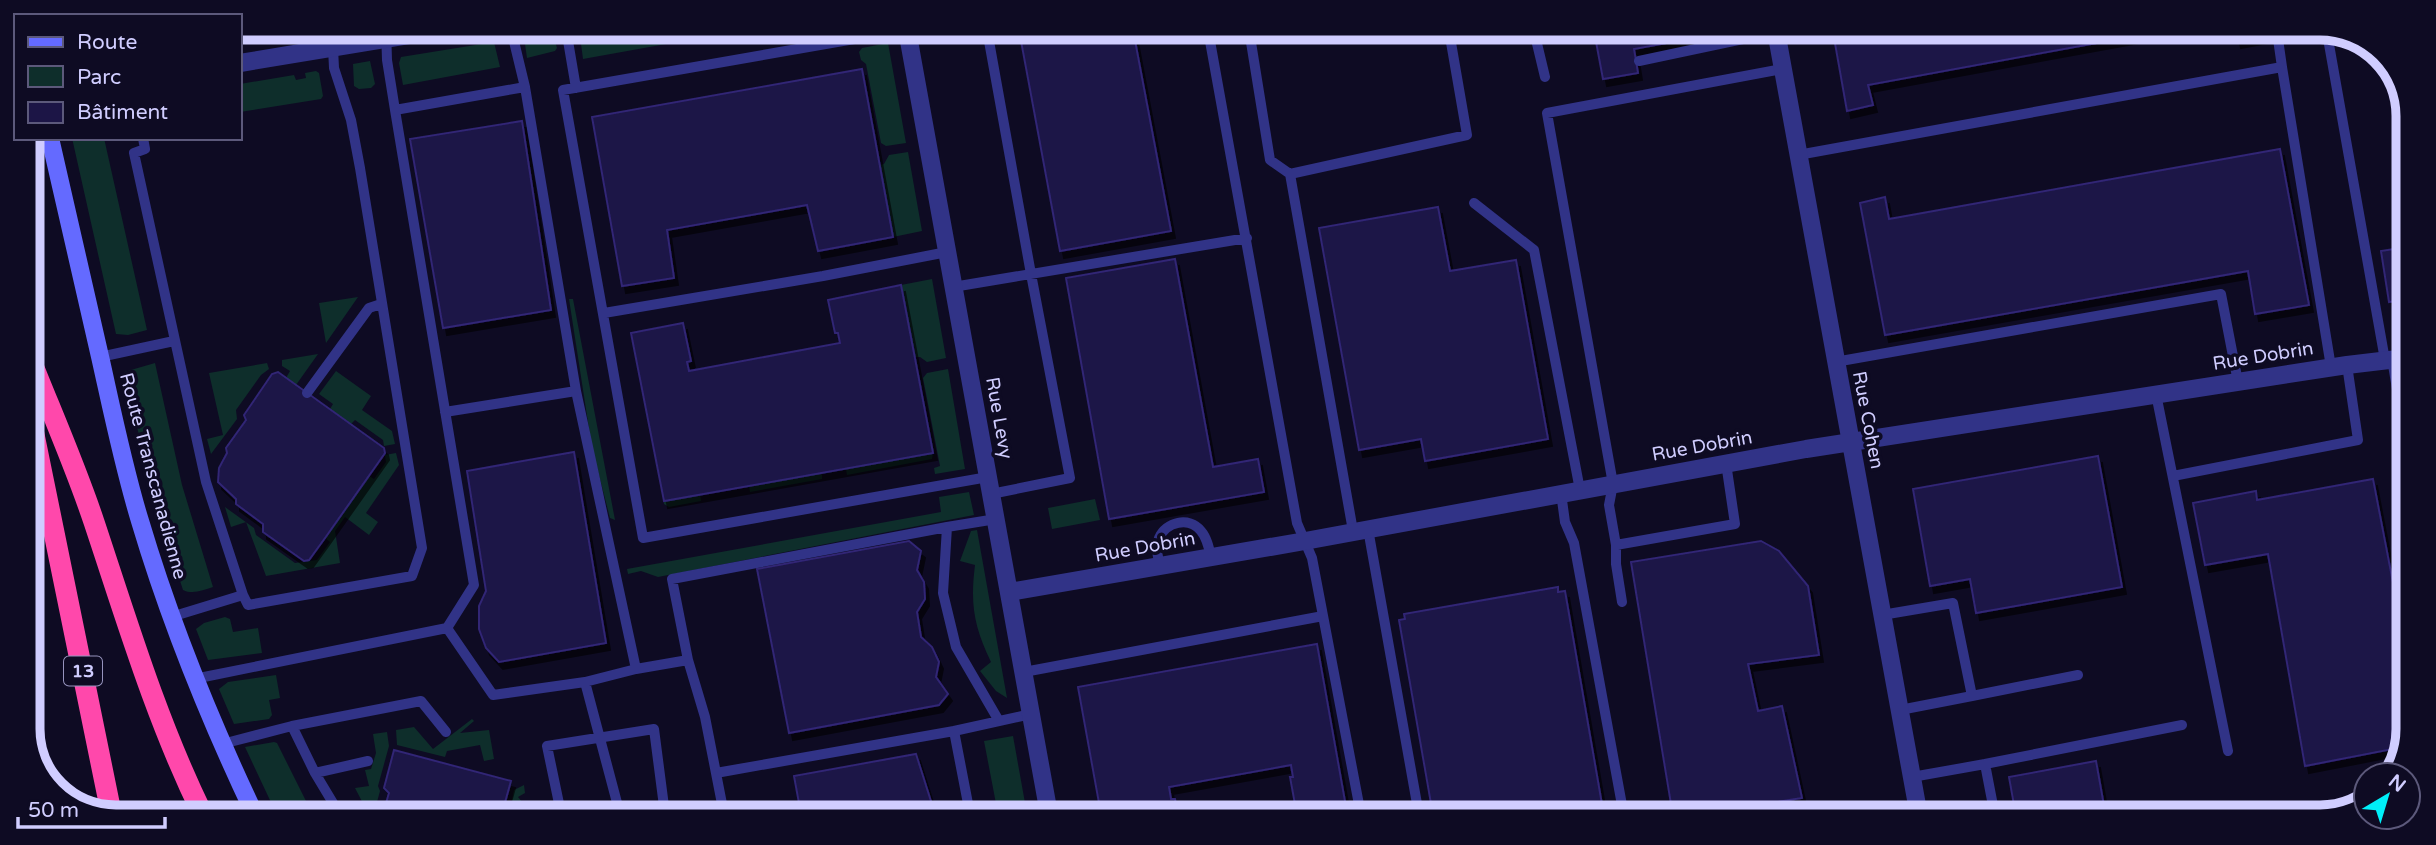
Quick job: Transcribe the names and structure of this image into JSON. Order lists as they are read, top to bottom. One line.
{"streets":{"highway":["13"],"main road":["Route Transcanadienne"],"street":["Rue Dobrin","Rue Levy","Rue Cohen"]},"crossings":[["Rue Dobrin","Rue Levy"],["Rue Dobrin","Rue Cohen"]],"legend":["Route","Parc","Bâtiment"],"scale_bar":"50 m","north":"top right"}
